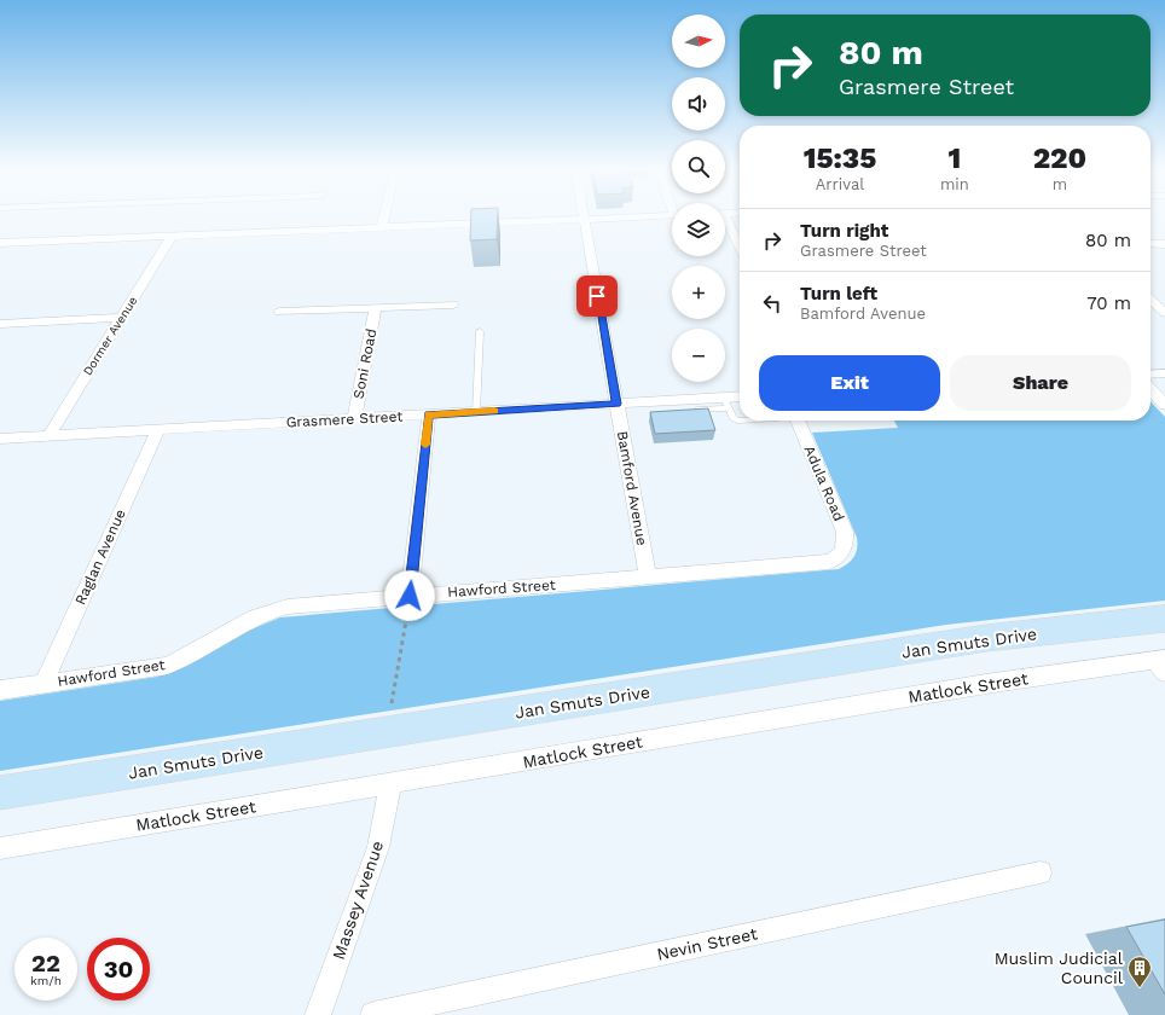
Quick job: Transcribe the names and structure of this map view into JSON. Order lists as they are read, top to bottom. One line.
{"streets":{"main road":["Jan Smuts Drive"],"street":["Dormer Avenue","Soni Road","Grasmere Street","Adula Road","Bamford Avenue","Raglan Avenue","Hawford Street","Matlock Street","Massey Avenue","Nevin Street"]},"crossings":[["Dormer Avenue","Grasmere Street"],["Soni Road","Grasmere Street"],["Grasmere Street","Bamford Avenue"],["Grasmere Street","Raglan Avenue"],["Adula Road","Hawford Street"],["Bamford Avenue","Hawford Street"],["Raglan Avenue","Hawford Street"],["Matlock Street","Massey Avenue"]],"places":{"building":["Muslim Judicial Council"]},"north":"right","page":{"map_buttons":["+","−"],"turn":["80 m","Grasmere Street"],"eta":["15:35","Arrival","1","min","220","m"],"list":[{"name":"Turn right","note":"Grasmere Street","value":"80 m"},{"name":"Turn left","note":"Bamford Avenue","value":"70 m"}],"buttons":["Exit","Share"],"speed":"22 km/h","limit":"30"}}
